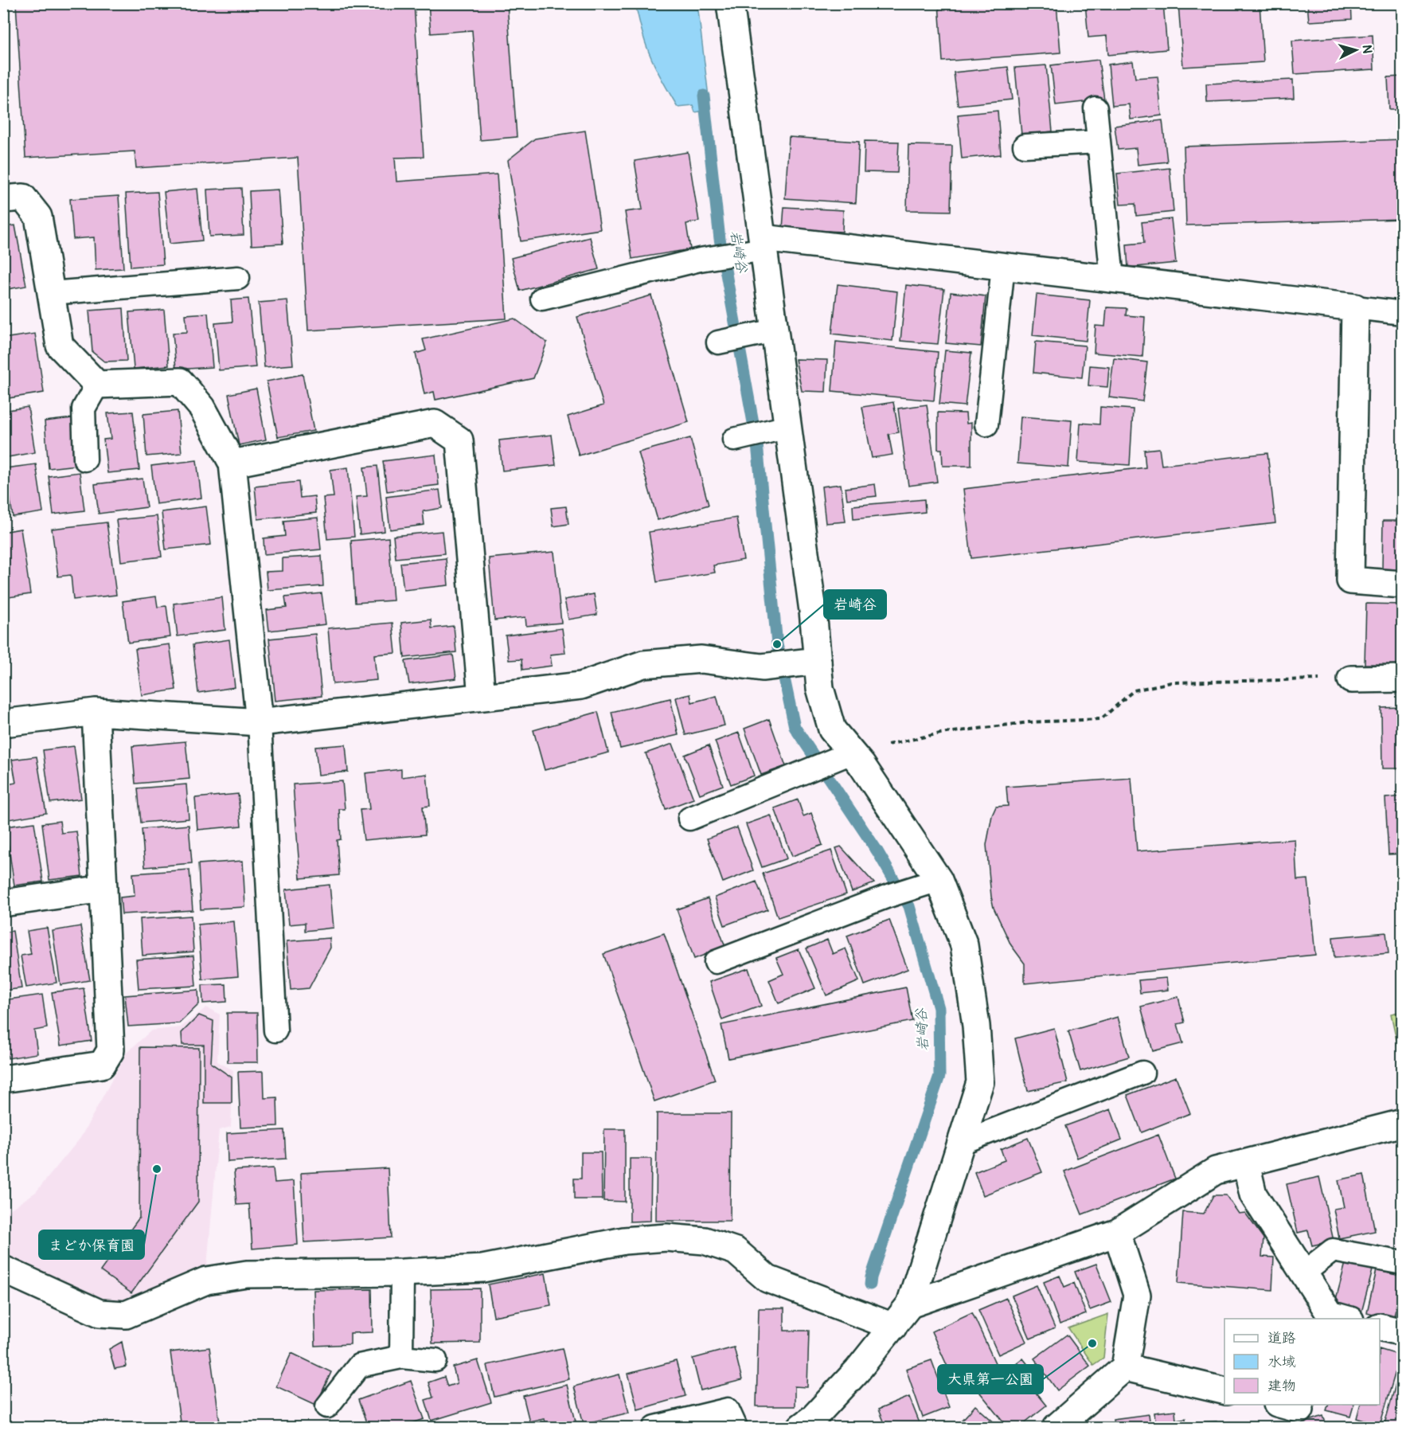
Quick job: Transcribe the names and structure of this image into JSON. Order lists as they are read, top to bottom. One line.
{"water":["岩崎谷"],"places":["岩崎谷","まどか保育園","大県第一公園"],"legend":["道路","水域","建物"],"north":"right"}
